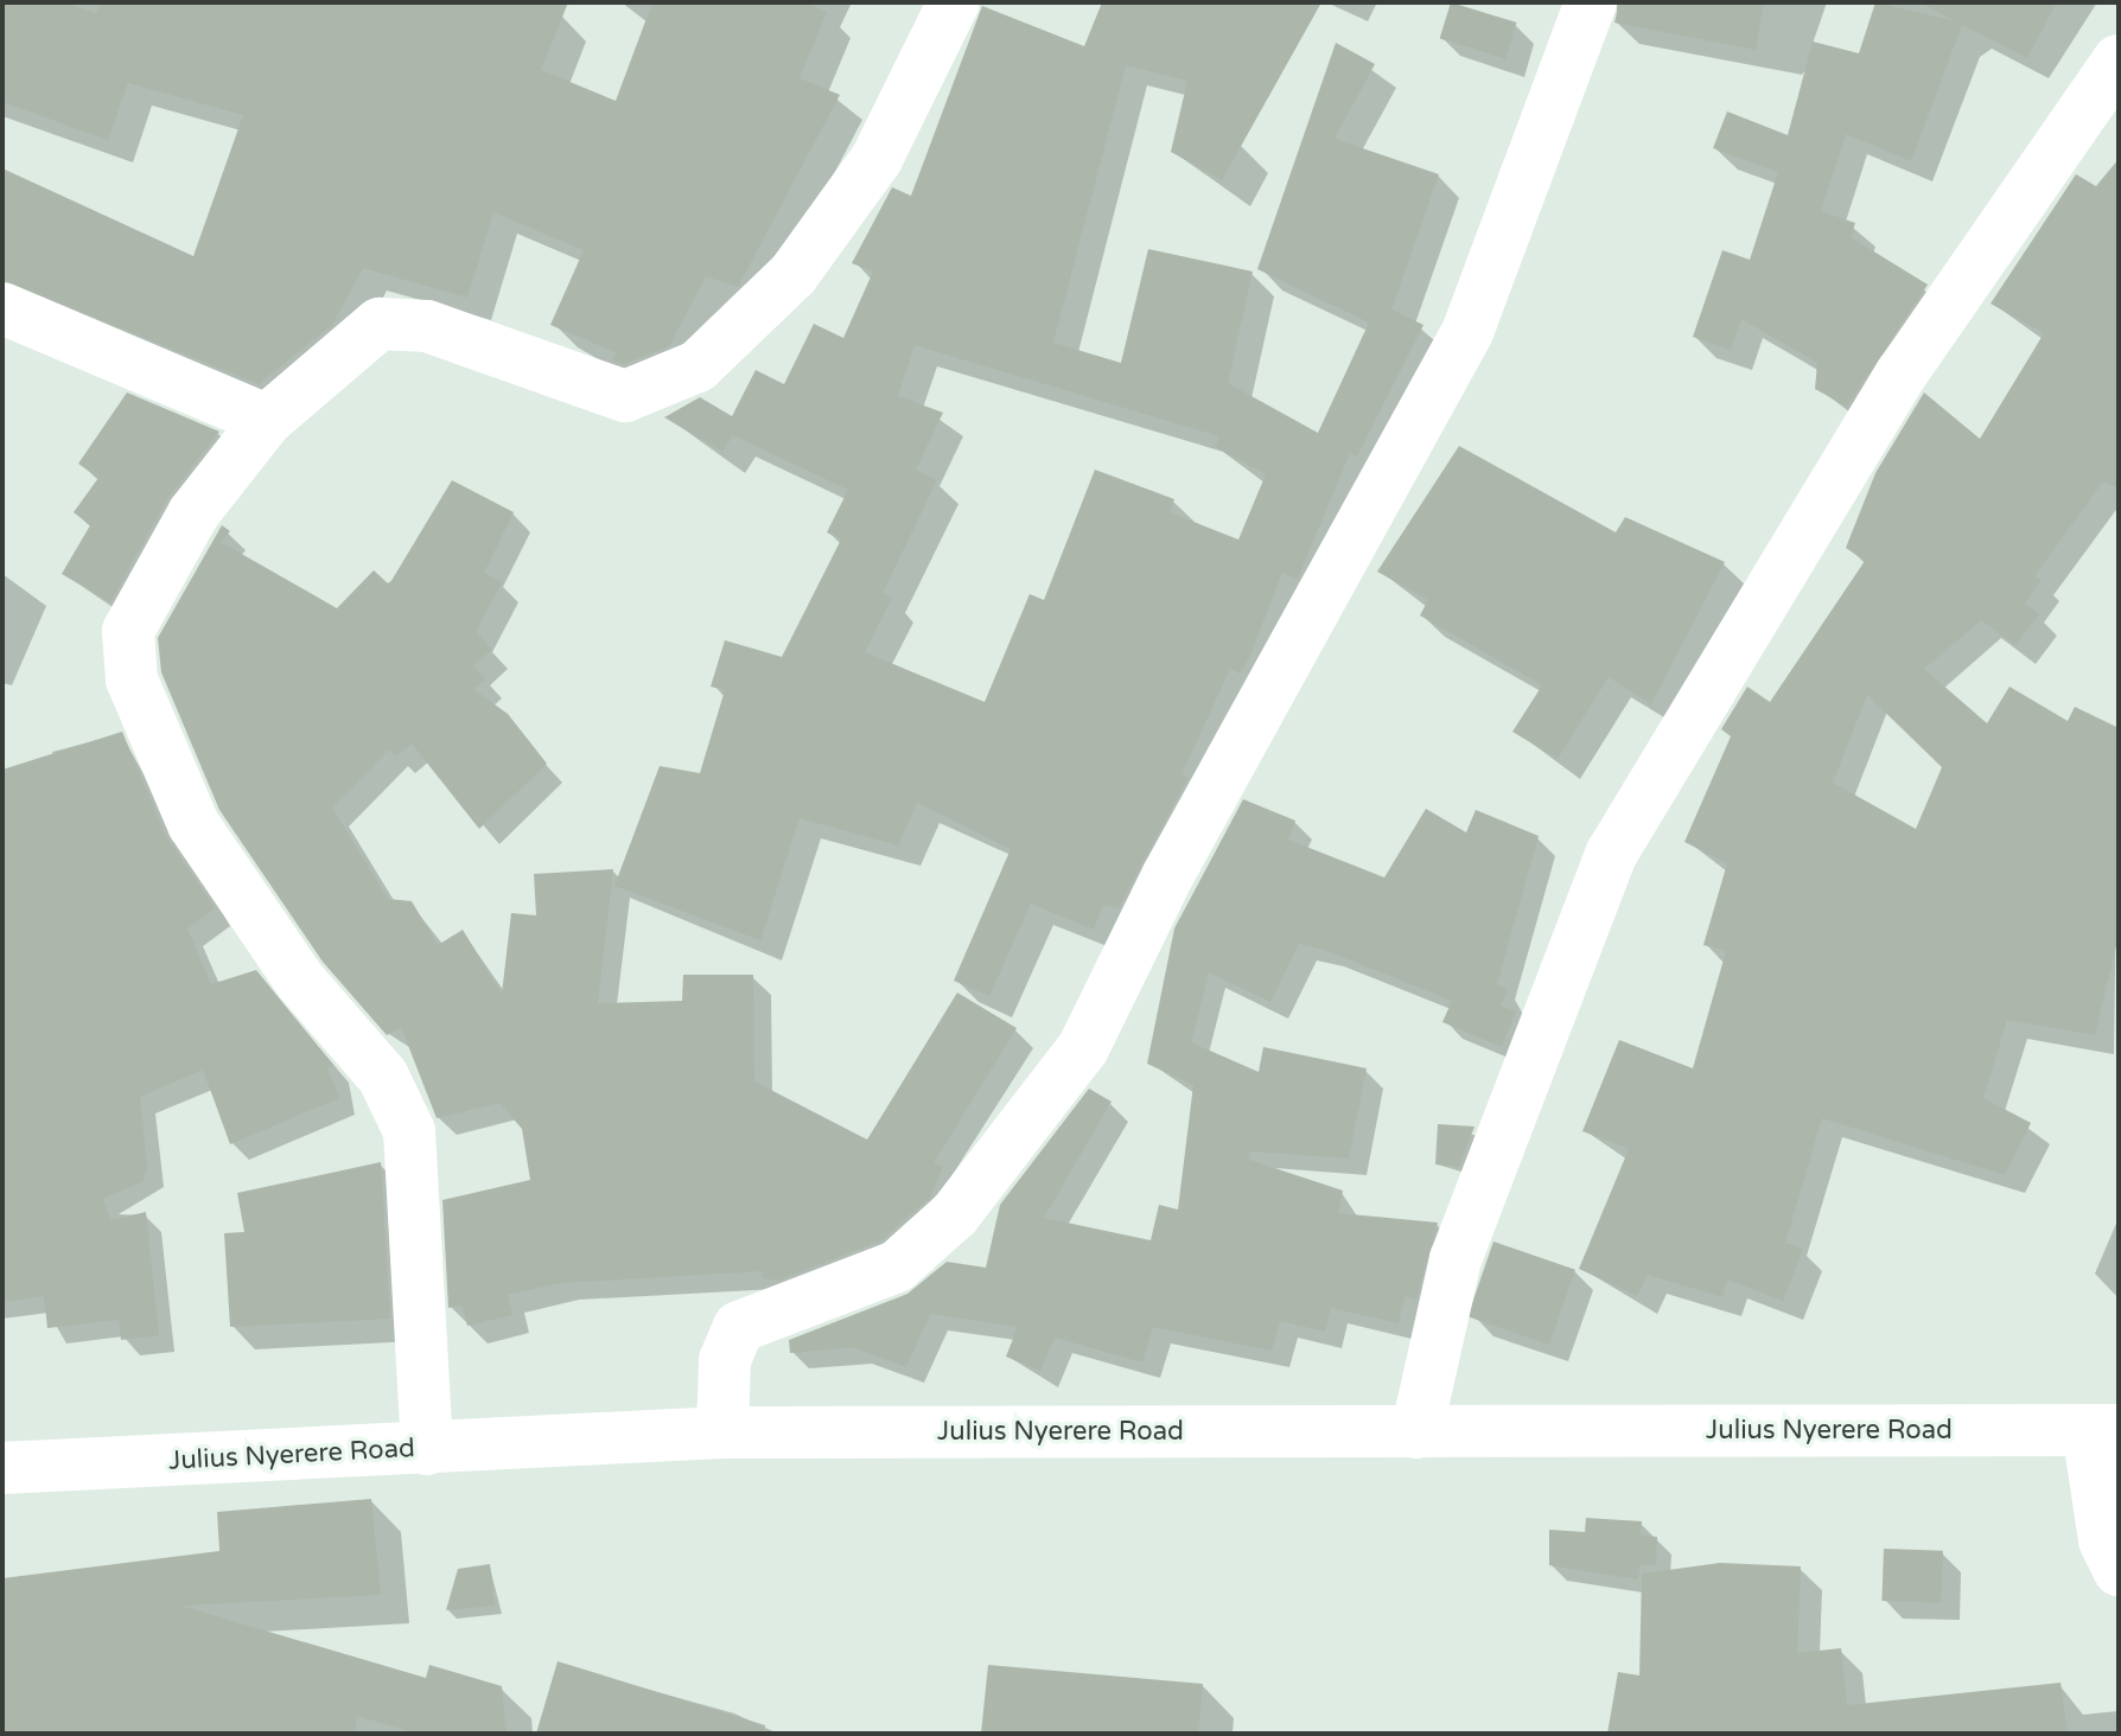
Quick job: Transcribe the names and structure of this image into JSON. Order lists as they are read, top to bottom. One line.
{"streets":{"main road":["Julius Nyerere Road"]}}
